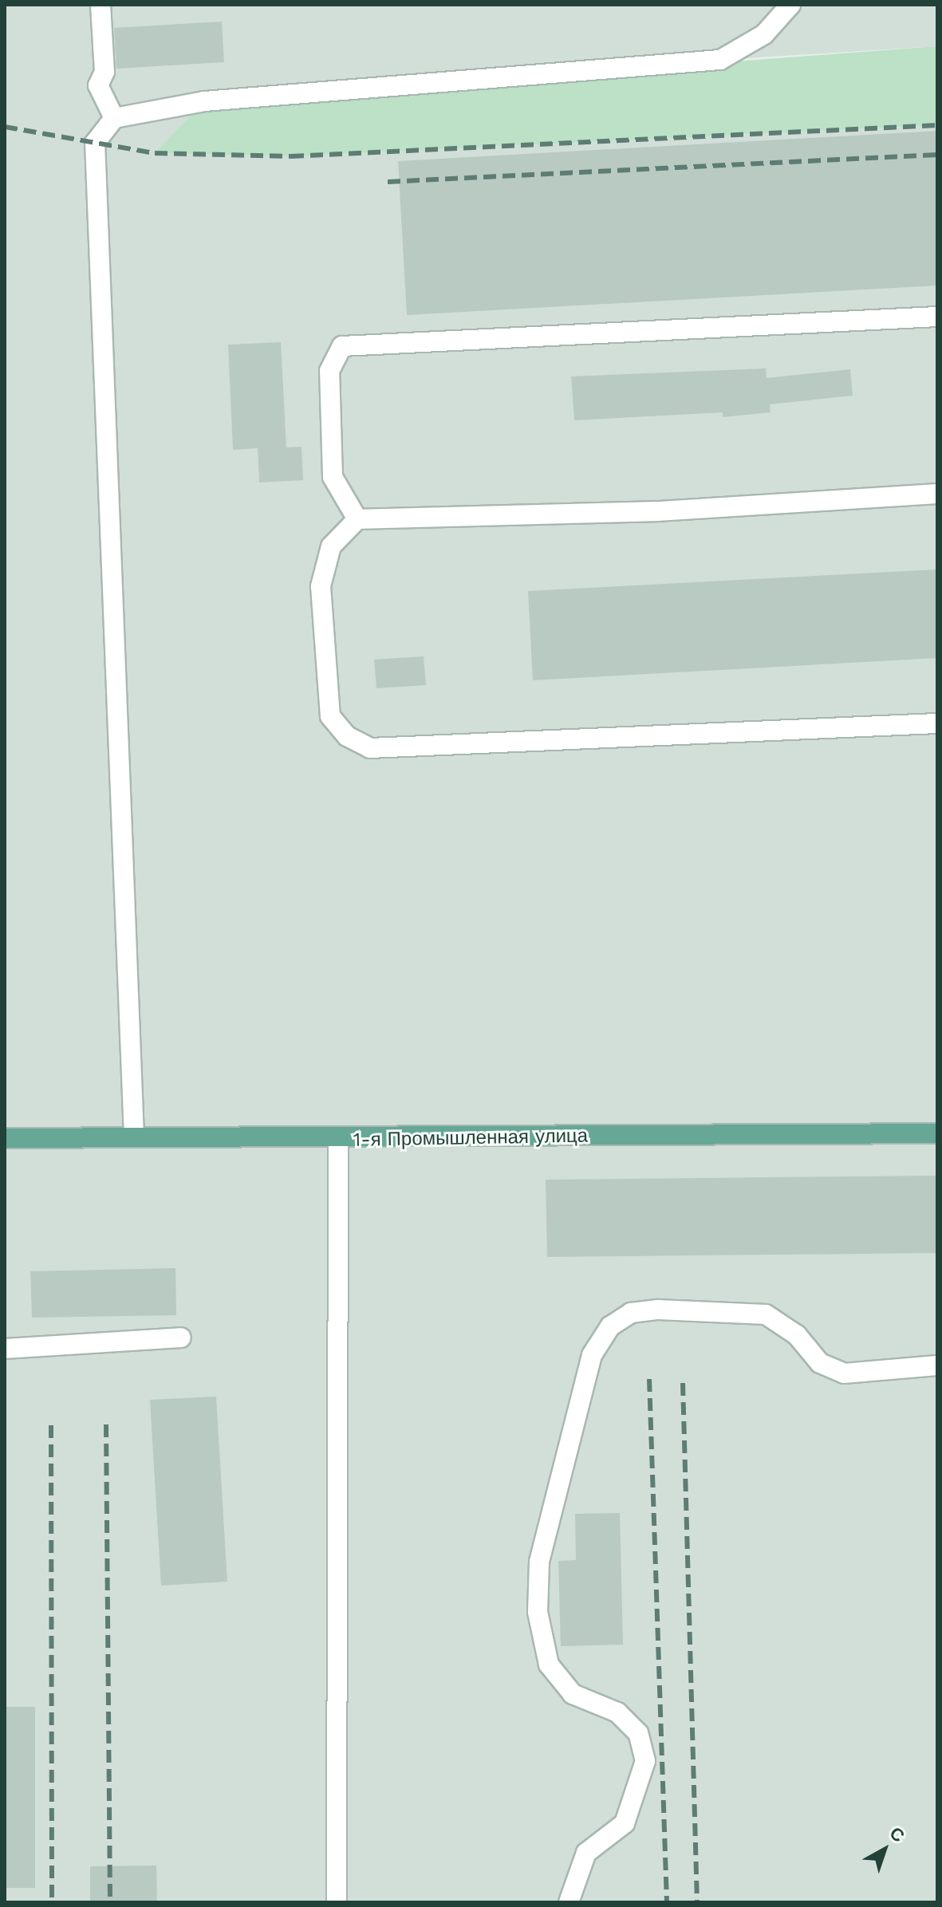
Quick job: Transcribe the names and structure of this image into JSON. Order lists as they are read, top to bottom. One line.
{"streets":{"main road":["1-я Промышленная улица"]},"north":"top right"}
